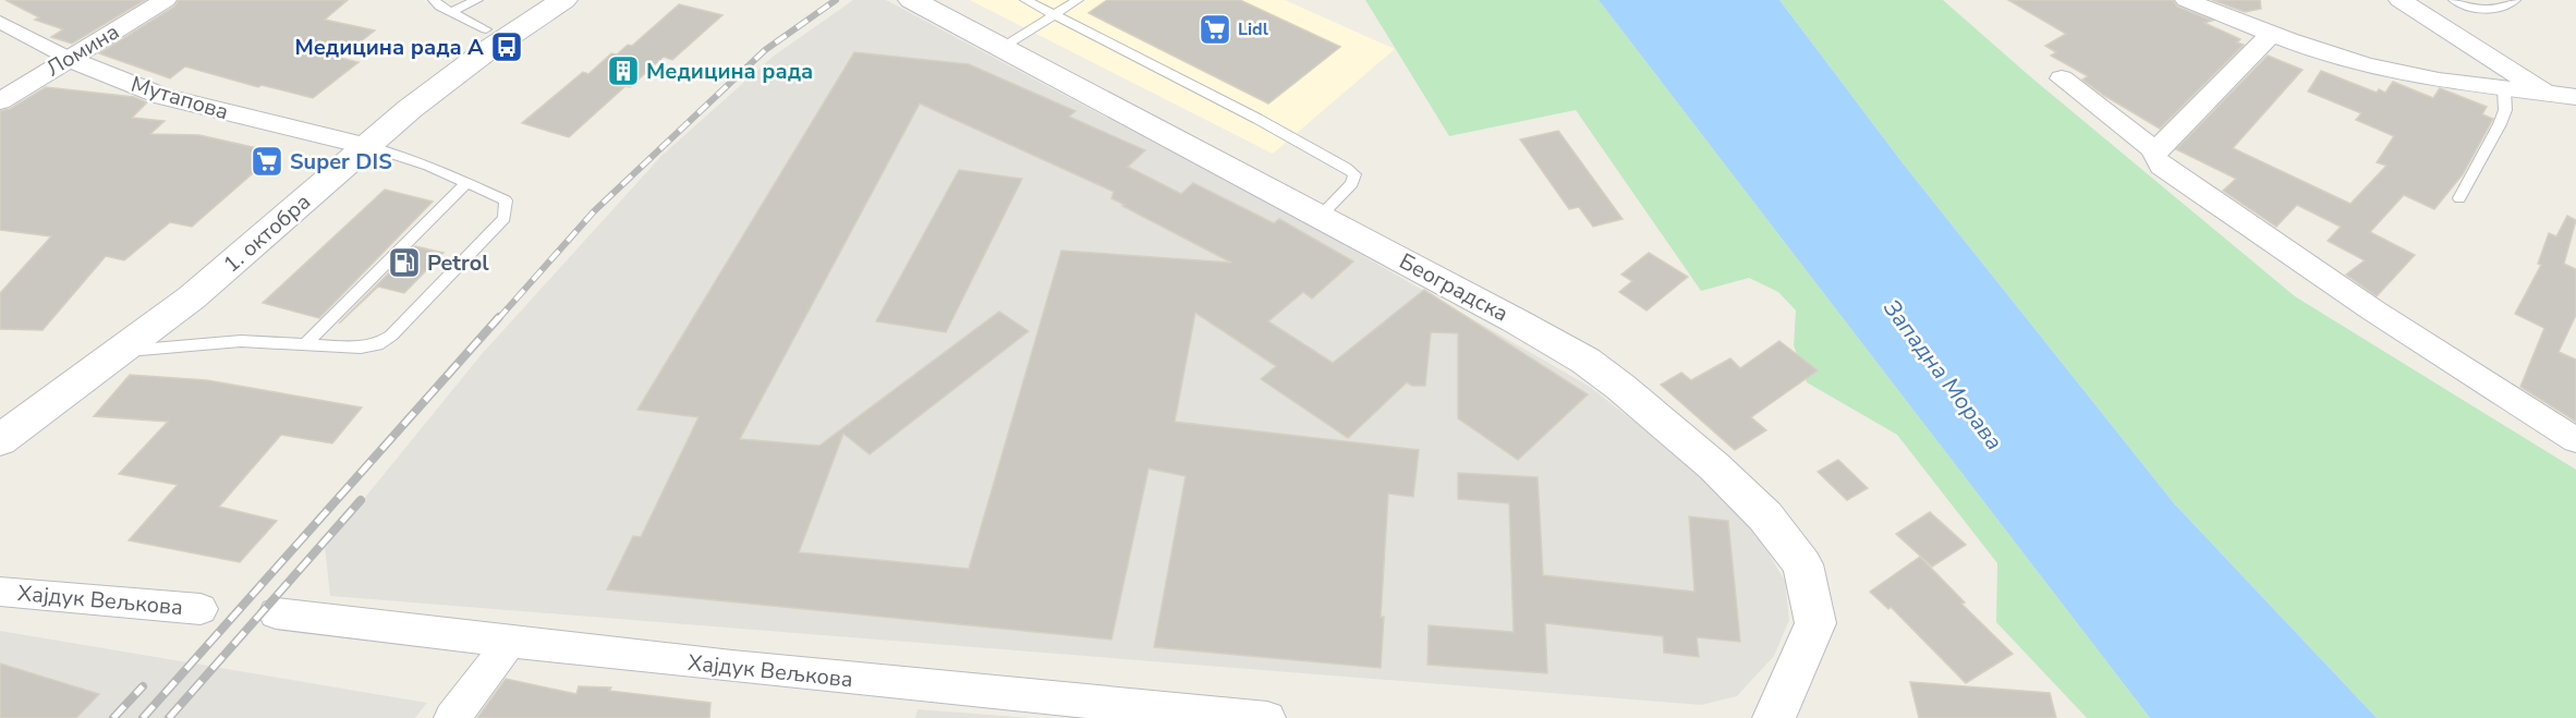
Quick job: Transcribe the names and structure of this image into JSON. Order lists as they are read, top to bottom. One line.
{"streets":{"main road":["1. октобра","Београдска"],"street":["Ломина","Мутапова","Хајдук Вељкова"]},"crossings":[["Ломина","Мутапова"],["Мутапова","1. октобра"]],"water":["Западна Морава"],"places":{"supermarket":["Lidl","Super DIS"],"bus stop":["Медицина рада А"],"building":["Медицина рада"],"fuel station":["Petrol"]}}
